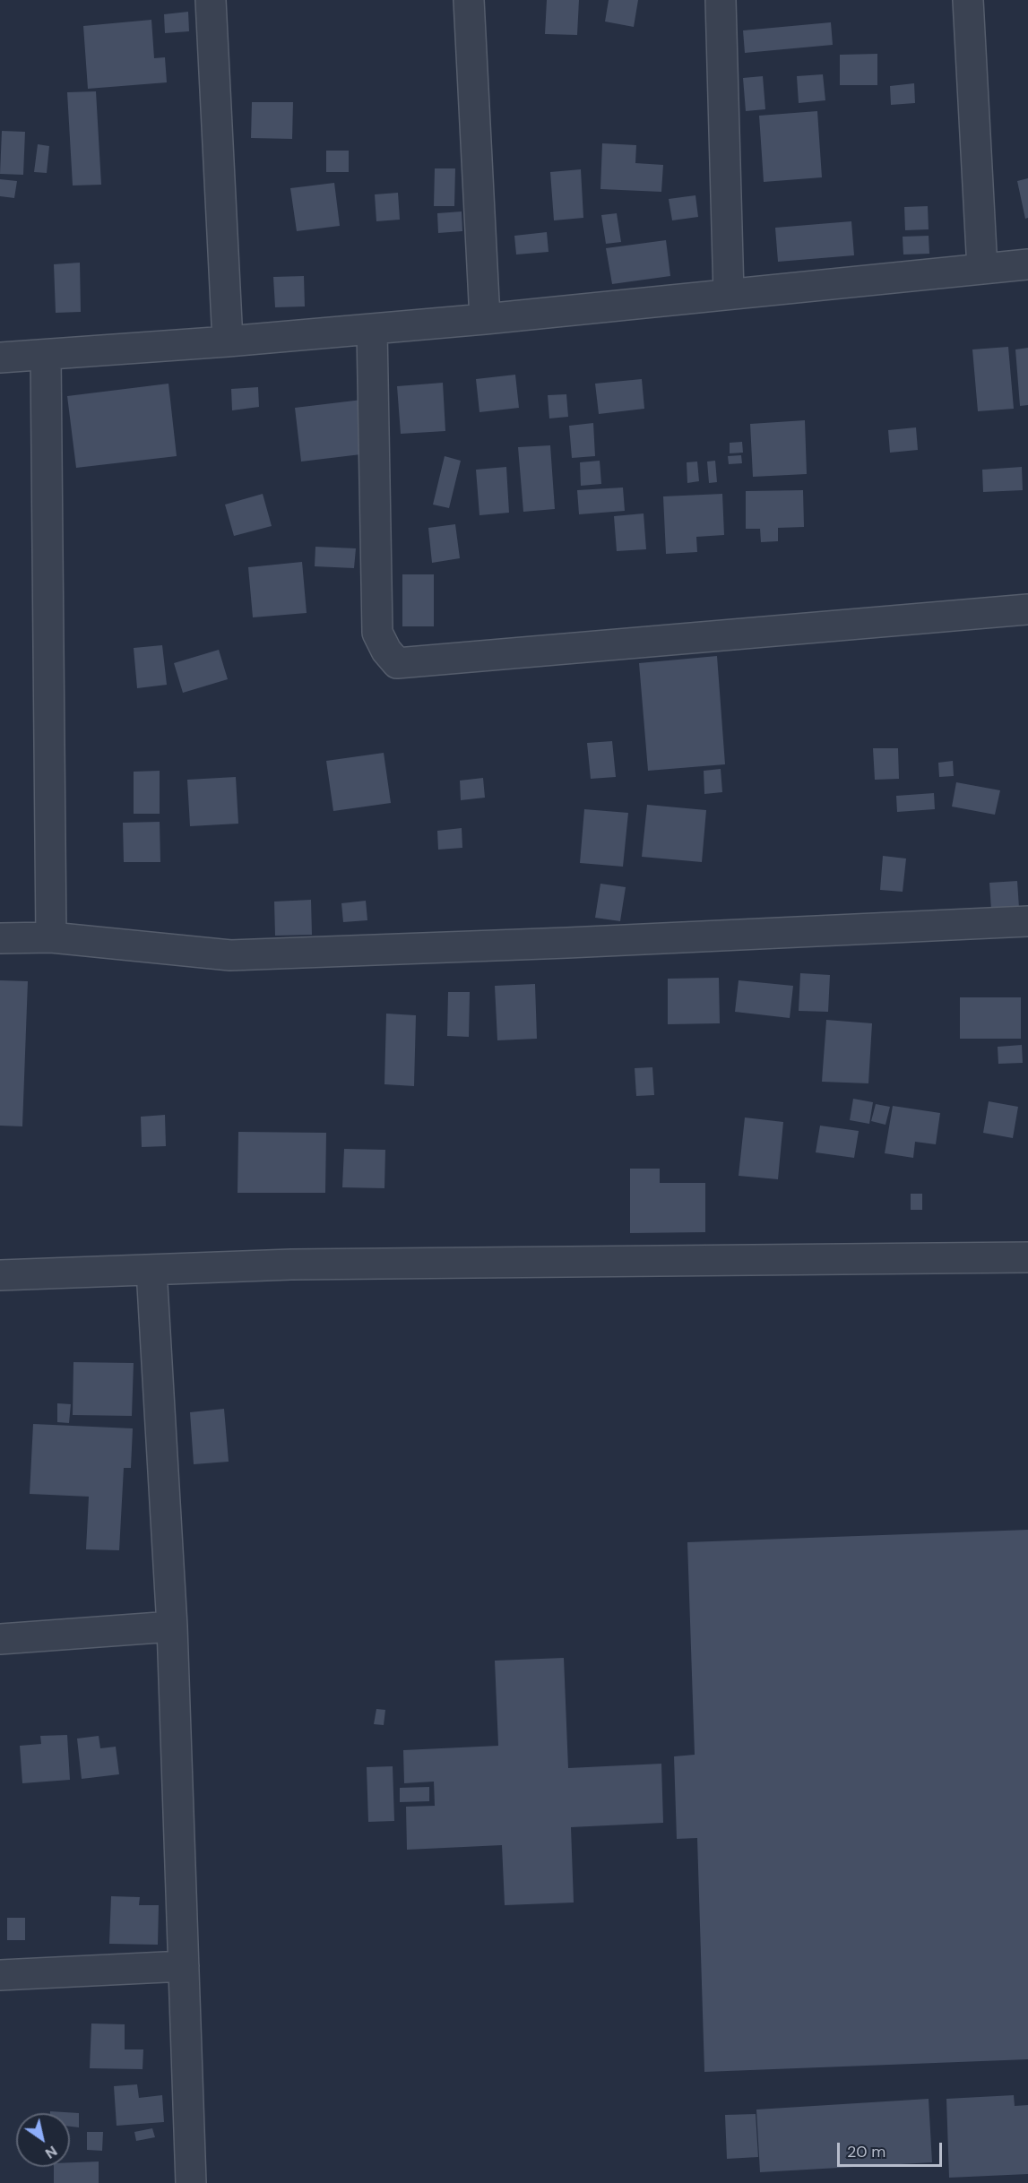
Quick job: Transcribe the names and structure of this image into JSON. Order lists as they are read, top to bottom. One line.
{"scale_bar":"20 m","north":"bottom right"}
